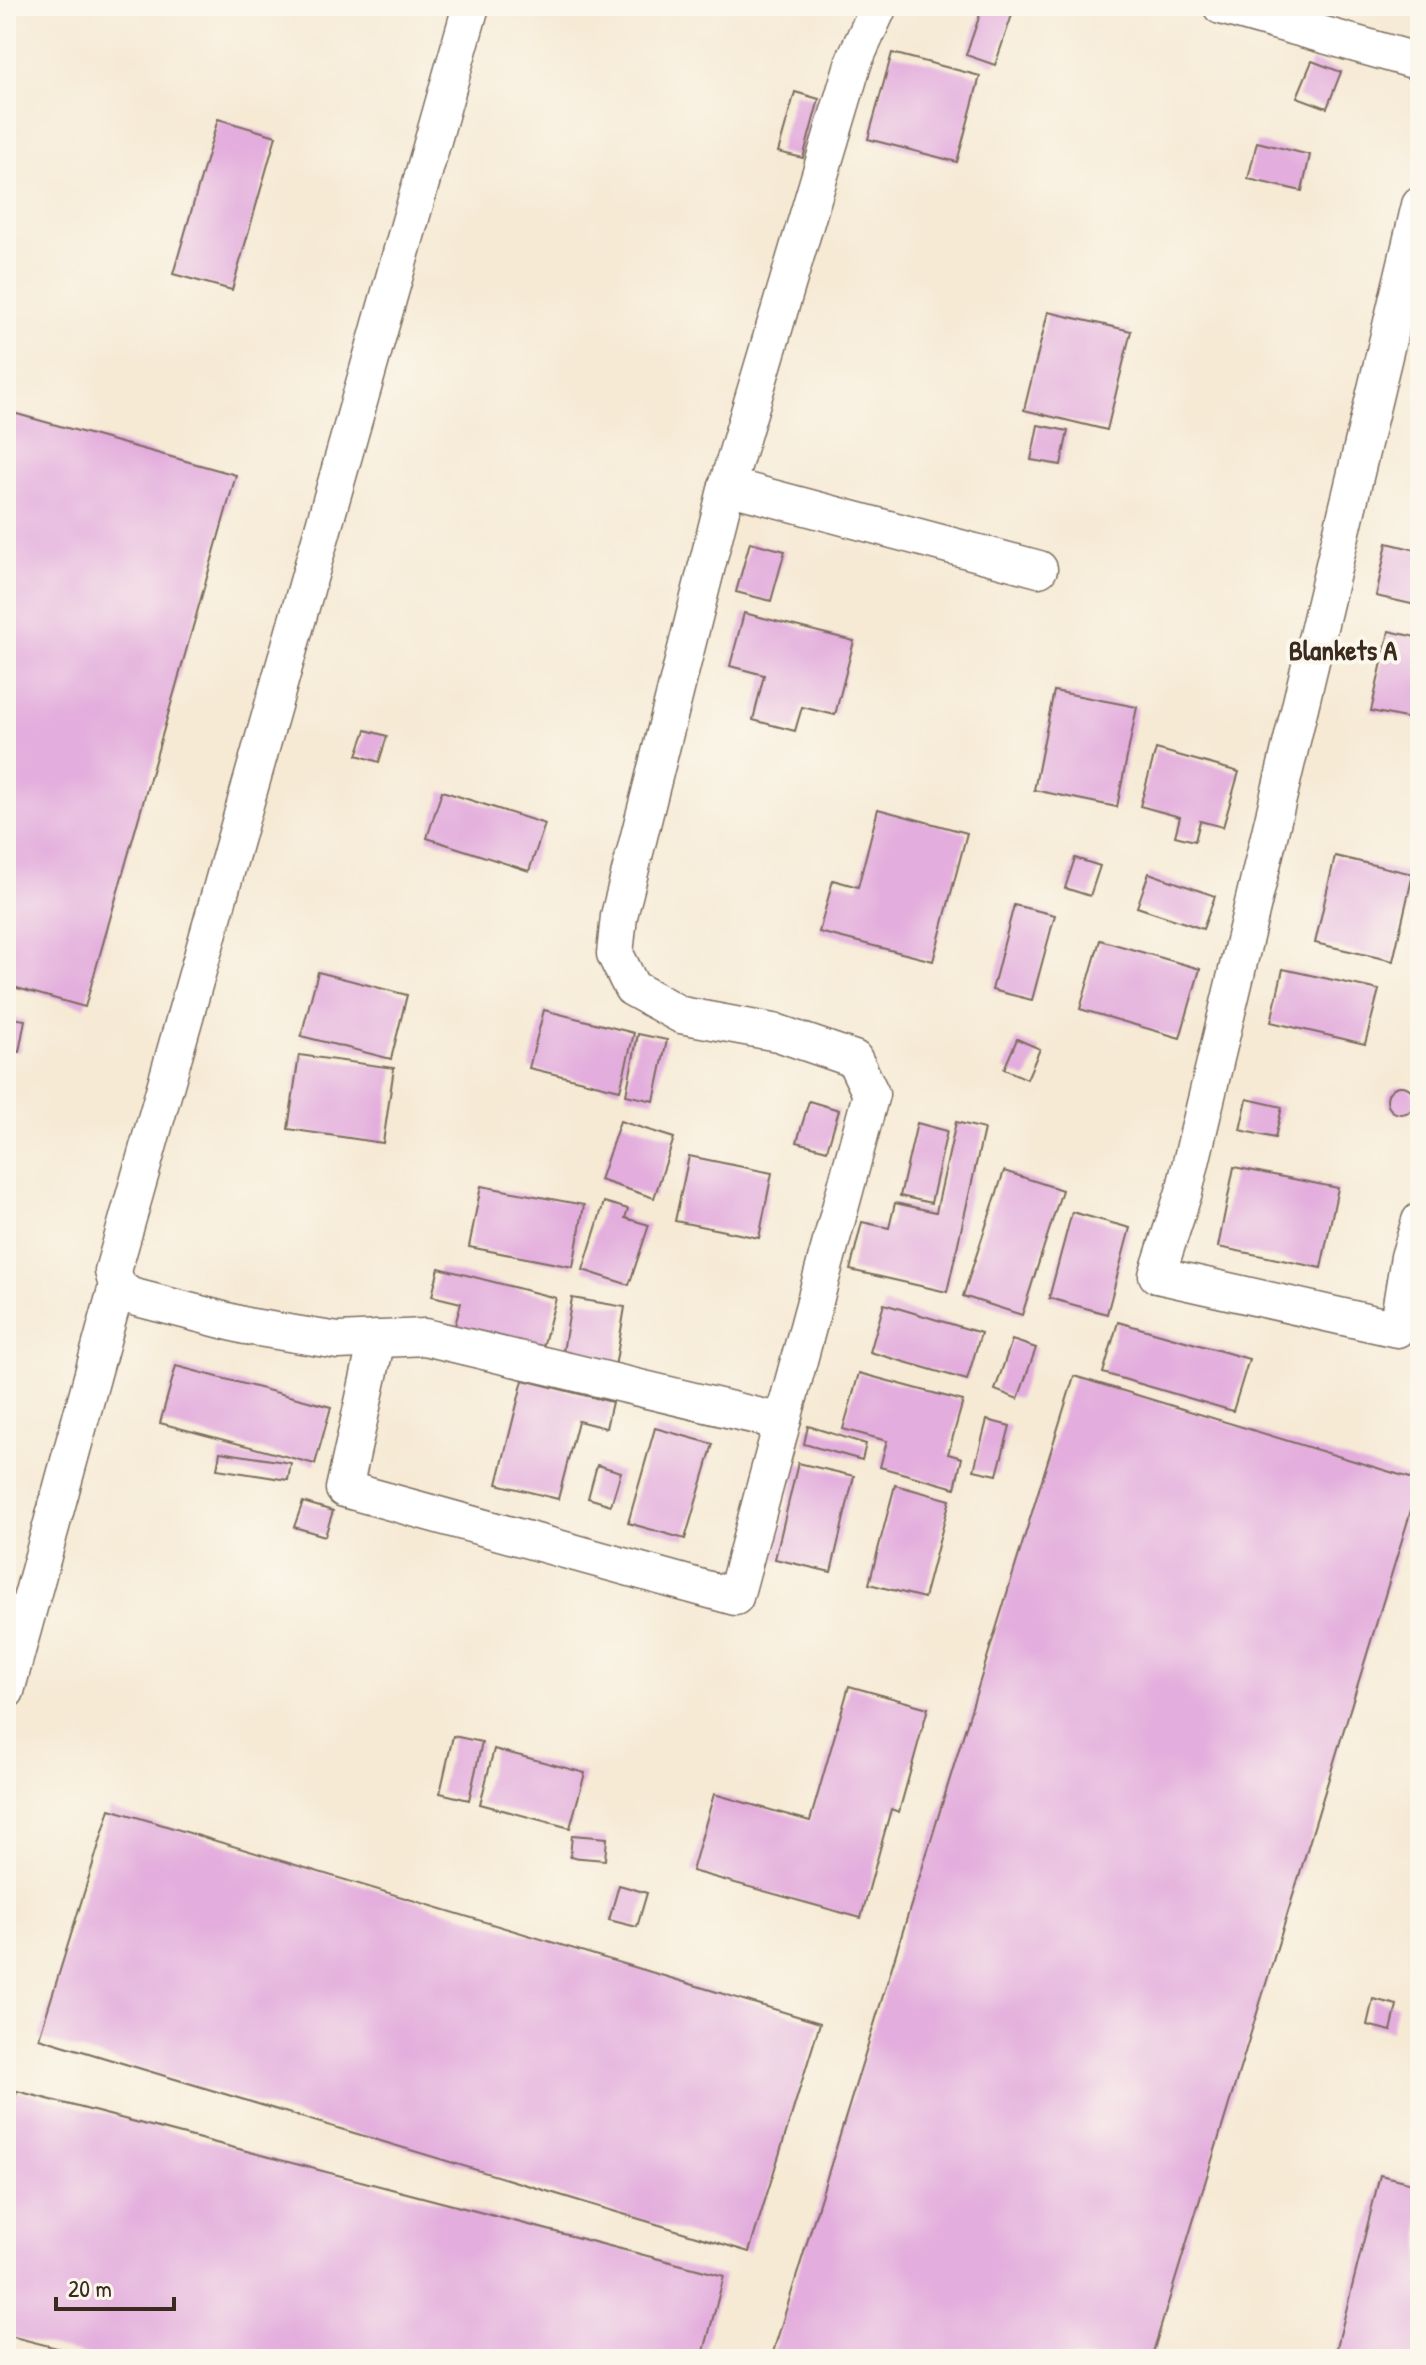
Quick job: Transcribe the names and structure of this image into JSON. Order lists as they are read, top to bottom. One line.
{"districts":["Blankets A"],"scale_bar":"20 m"}
